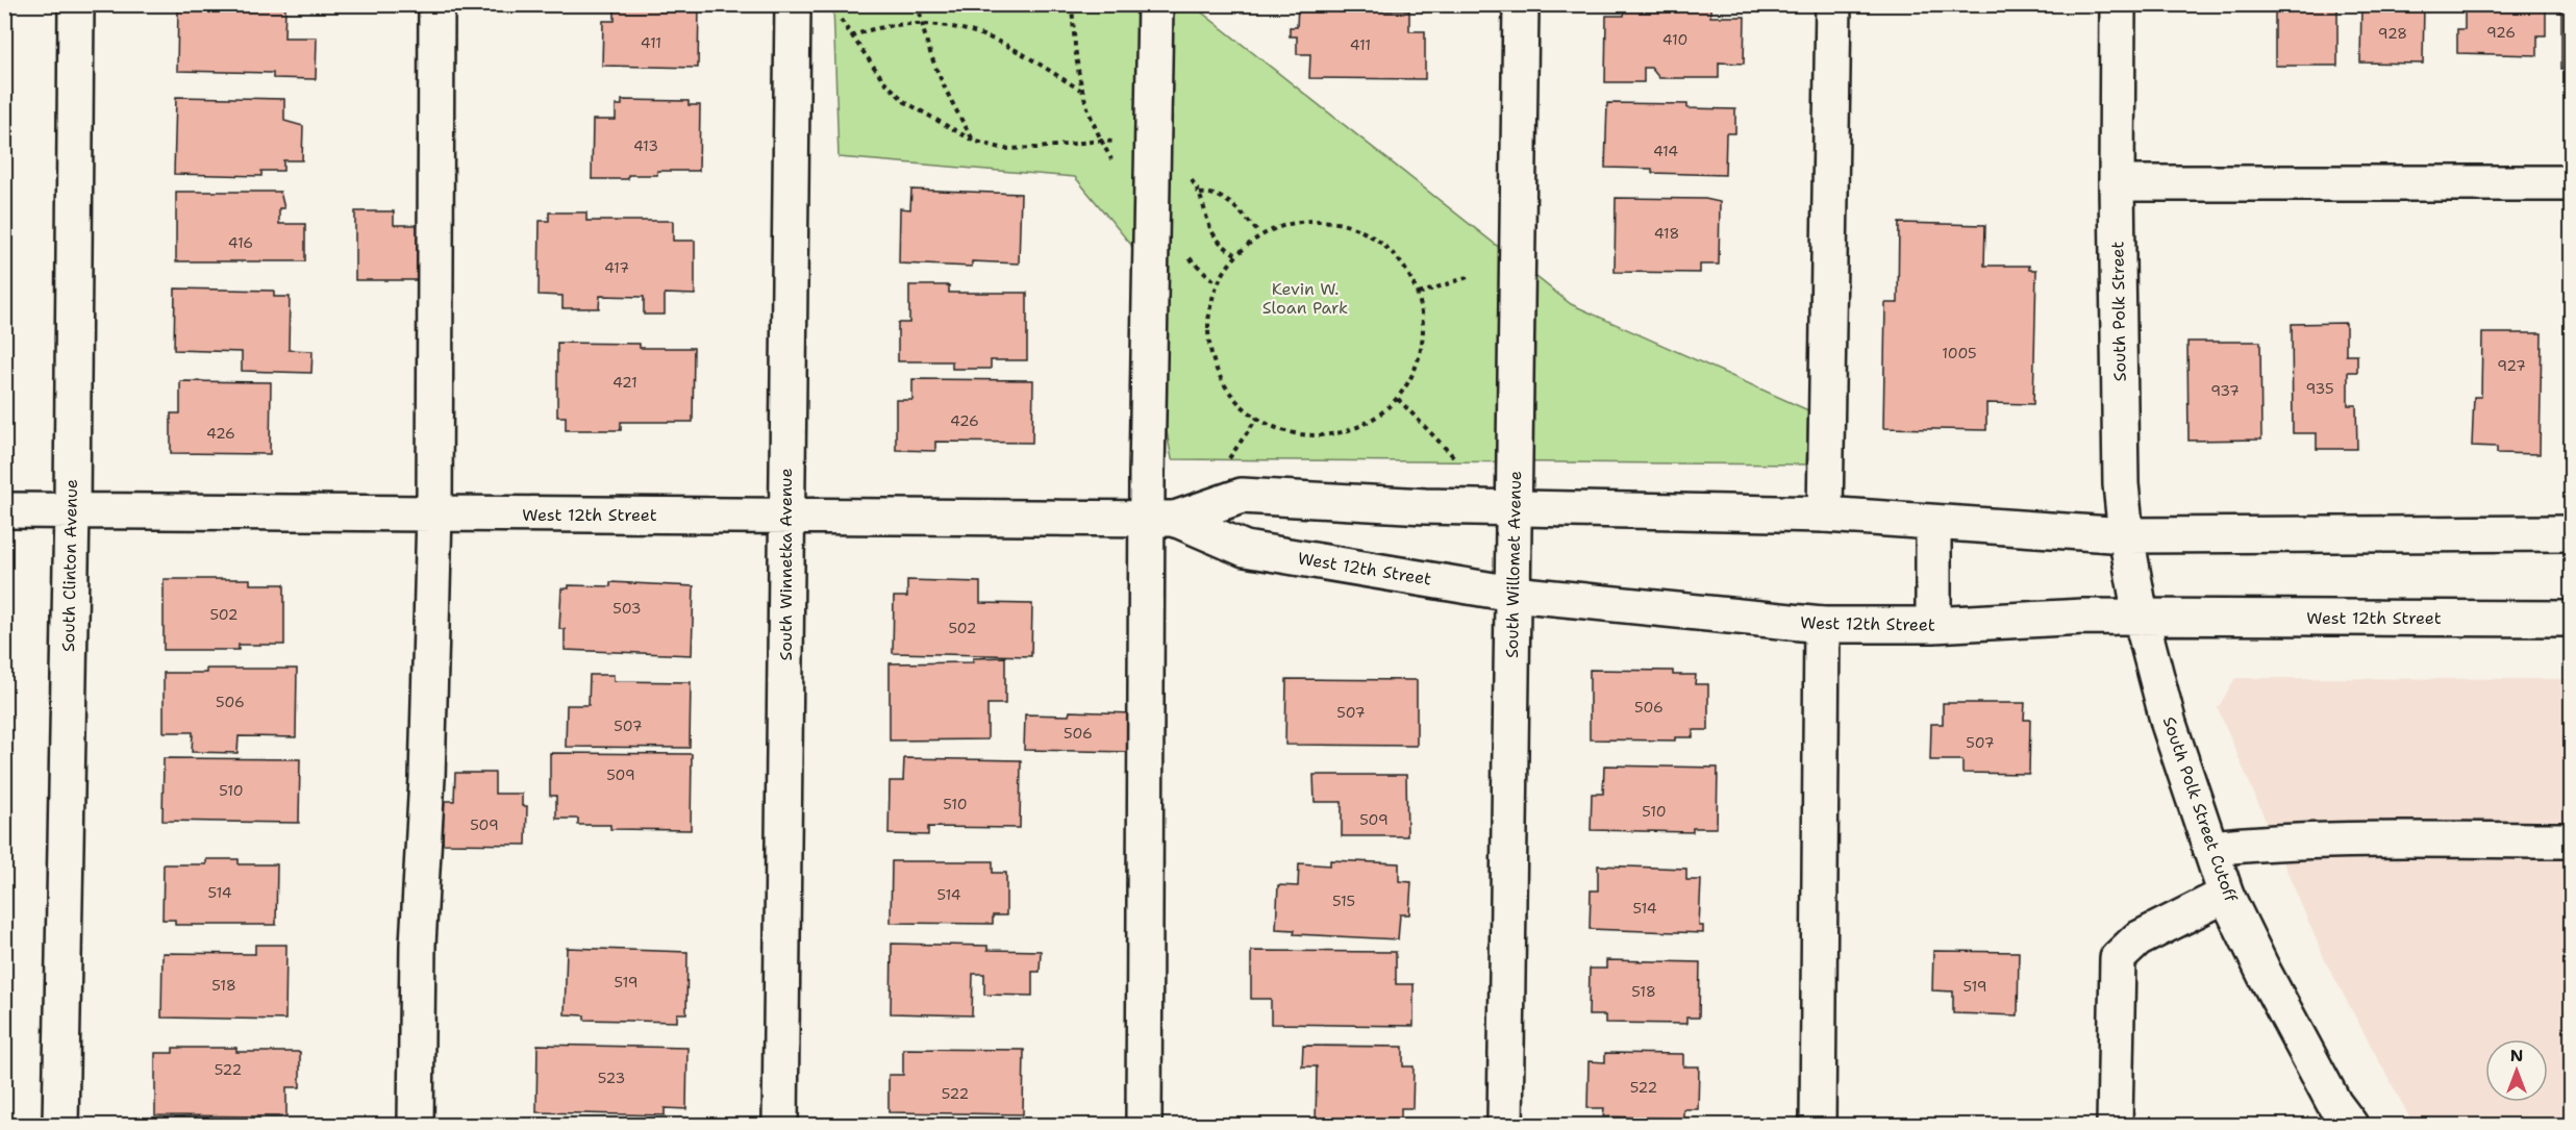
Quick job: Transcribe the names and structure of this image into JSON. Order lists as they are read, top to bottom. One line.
{"streets":{"street":["South Polk Street","West 12th Street","South Winnetka Avenue","South Willomet Avenue","South Clinton Avenue","South Polk Street Cutoff"]},"crossings":[["South Polk Street","West 12th Street"],["South Polk Street","South Polk Street Cutoff"],["West 12th Street","South Winnetka Avenue"],["West 12th Street","South Willomet Avenue"],["West 12th Street","South Clinton Avenue"],["West 12th Street","South Polk Street Cutoff"]],"parks":["Kevin W. Sloan Park"],"house_numbers":["926","928","410","411","411","413","414","418","416","417","1005","927","421","935","937","426","426","503","502","502","506","506","507","507","506","507","509","510","510","510","509","509","514","514","515","514","519","518","519","518","522","523","522","522"],"north":"top"}
